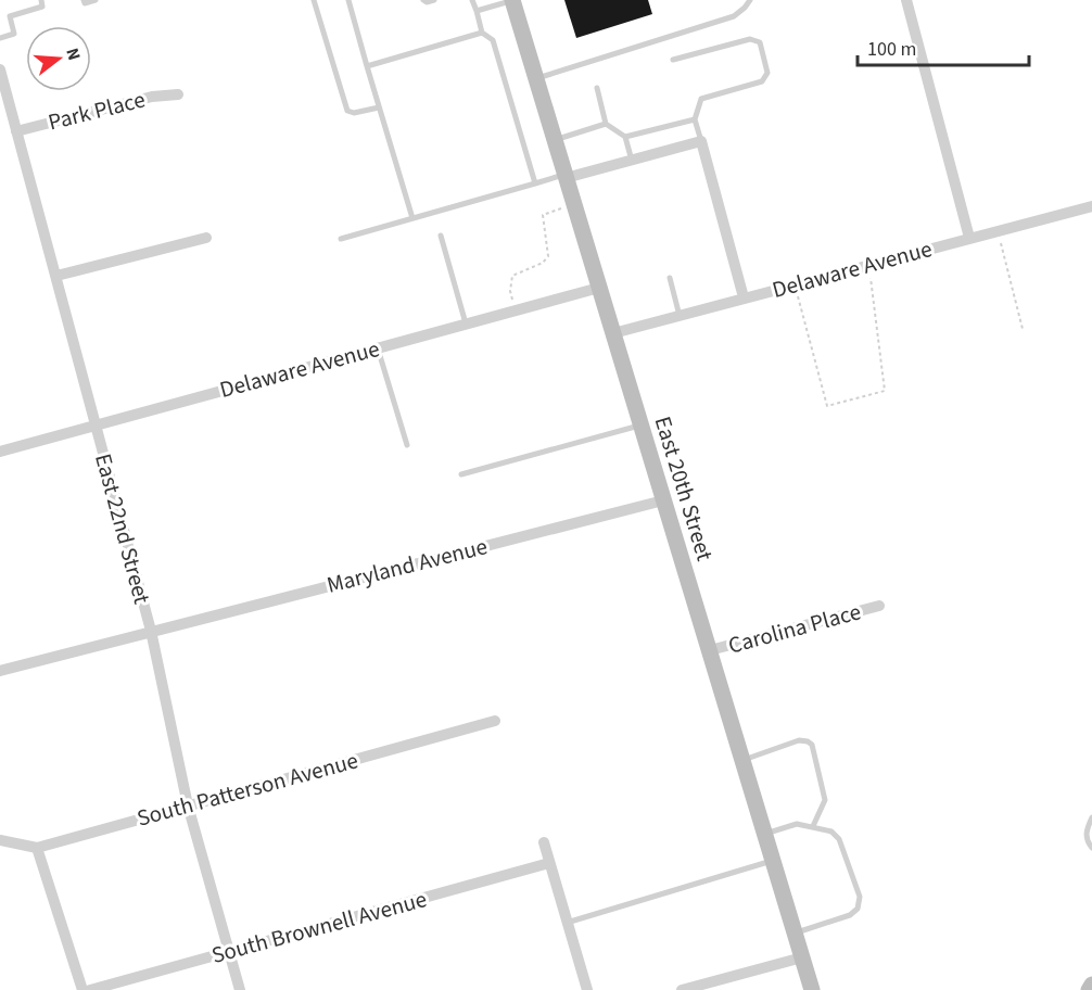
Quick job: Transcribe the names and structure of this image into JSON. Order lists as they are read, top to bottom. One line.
{"streets":{"main road":["East 20th Street"],"street":["Park Place","Delaware Avenue","East 22nd Street","Maryland Avenue","Carolina Place","South Patterson Avenue","South Brownell Avenue"]},"crossings":[["Park Place","East 22nd Street"],["Delaware Avenue","East 20th Street"],["Delaware Avenue","East 22nd Street"],["East 20th Street","Maryland Avenue"],["East 20th Street","Carolina Place"],["East 22nd Street","Maryland Avenue"],["East 22nd Street","South Patterson Avenue"],["East 22nd Street","South Brownell Avenue"]],"scale_bar":"100 m","north":"right"}
